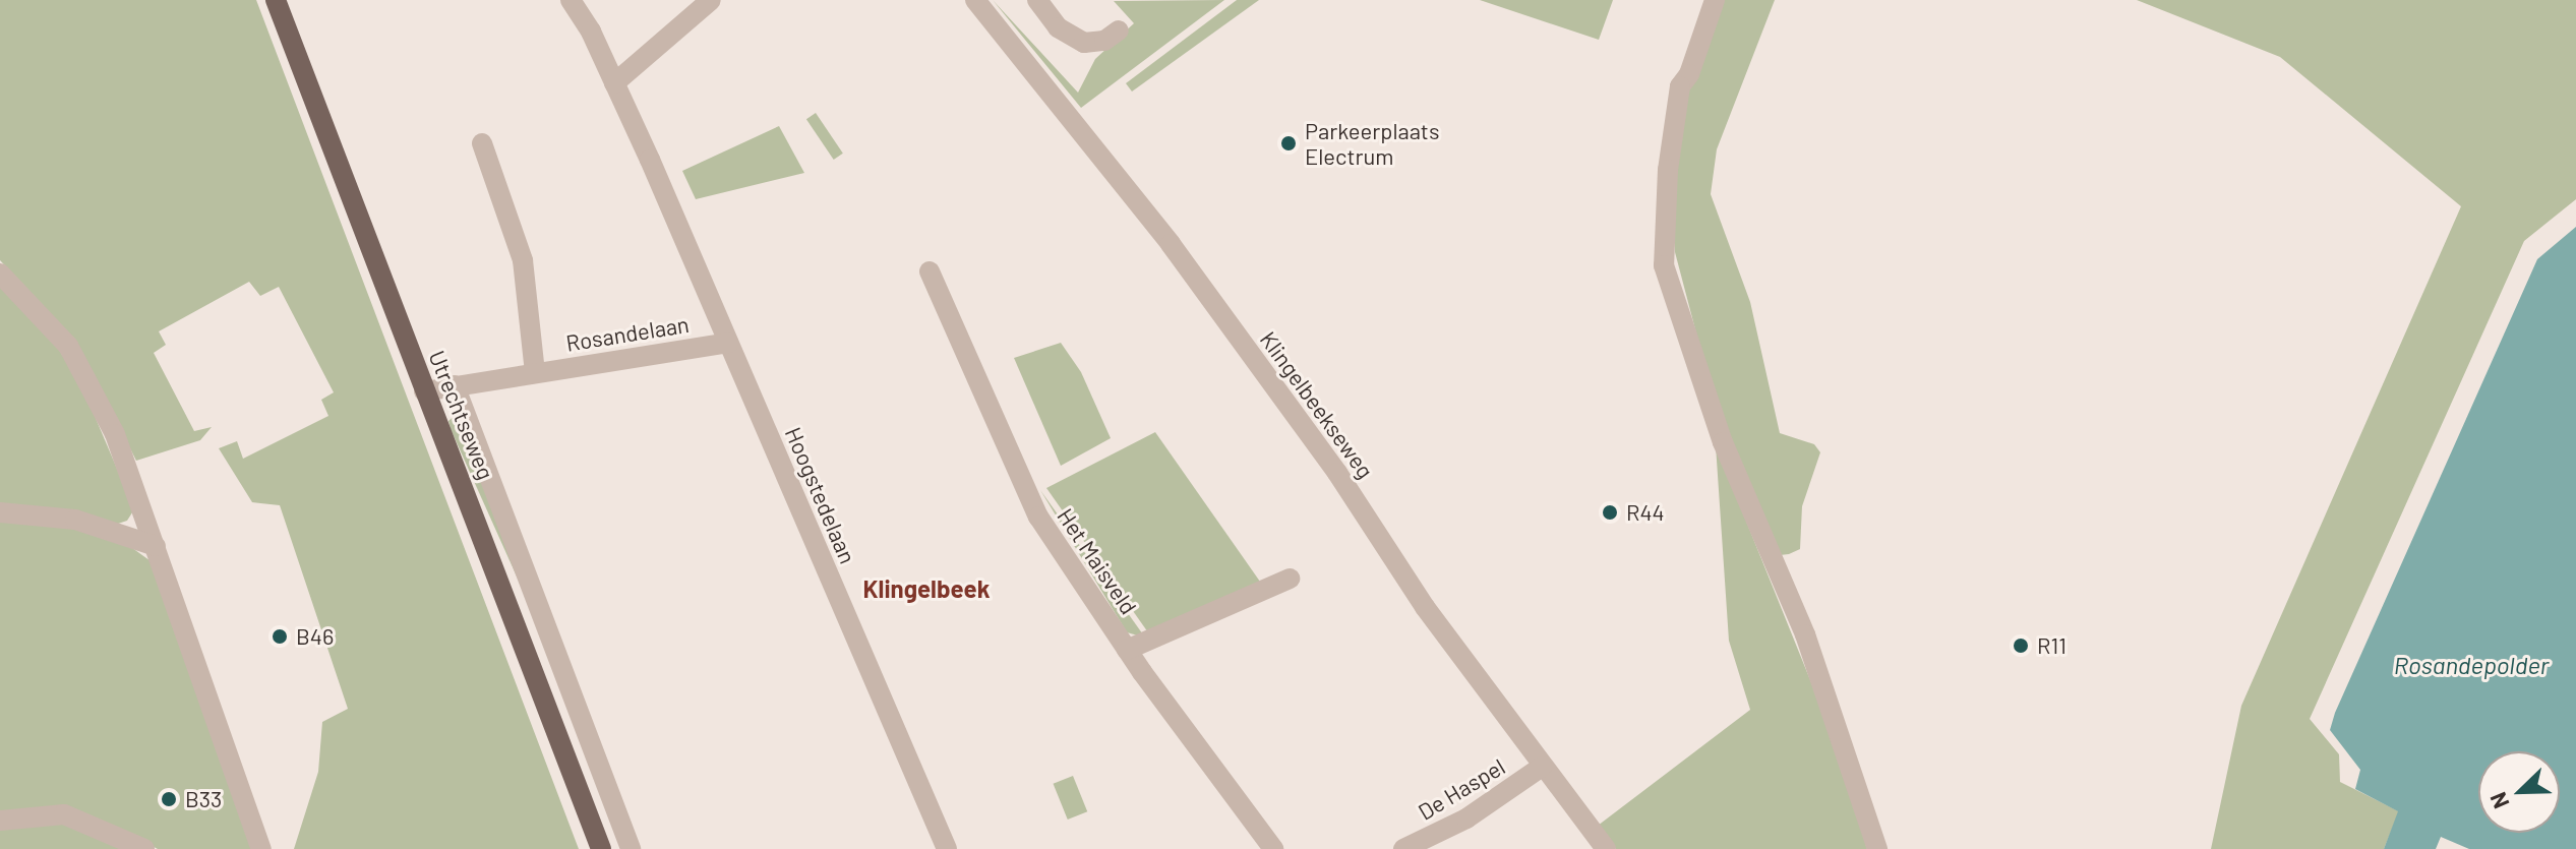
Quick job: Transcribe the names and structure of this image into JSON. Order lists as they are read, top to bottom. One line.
{"streets":{"main road":["Utrechtseweg"],"street":["Rosandelaan","Klingelbeekseweg","Hoogstedelaan","Het Maisveld","De Haspel"]},"crossings":[["Rosandelaan","Utrechtseweg"],["Rosandelaan","Hoogstedelaan"],["Klingelbeekseweg","De Haspel"]],"districts":["Klingelbeek"],"water":["Rosandepolder"],"places":["Parkeerplaats Electrum","R44","B46","R11","B33"],"north":"bottom left"}
